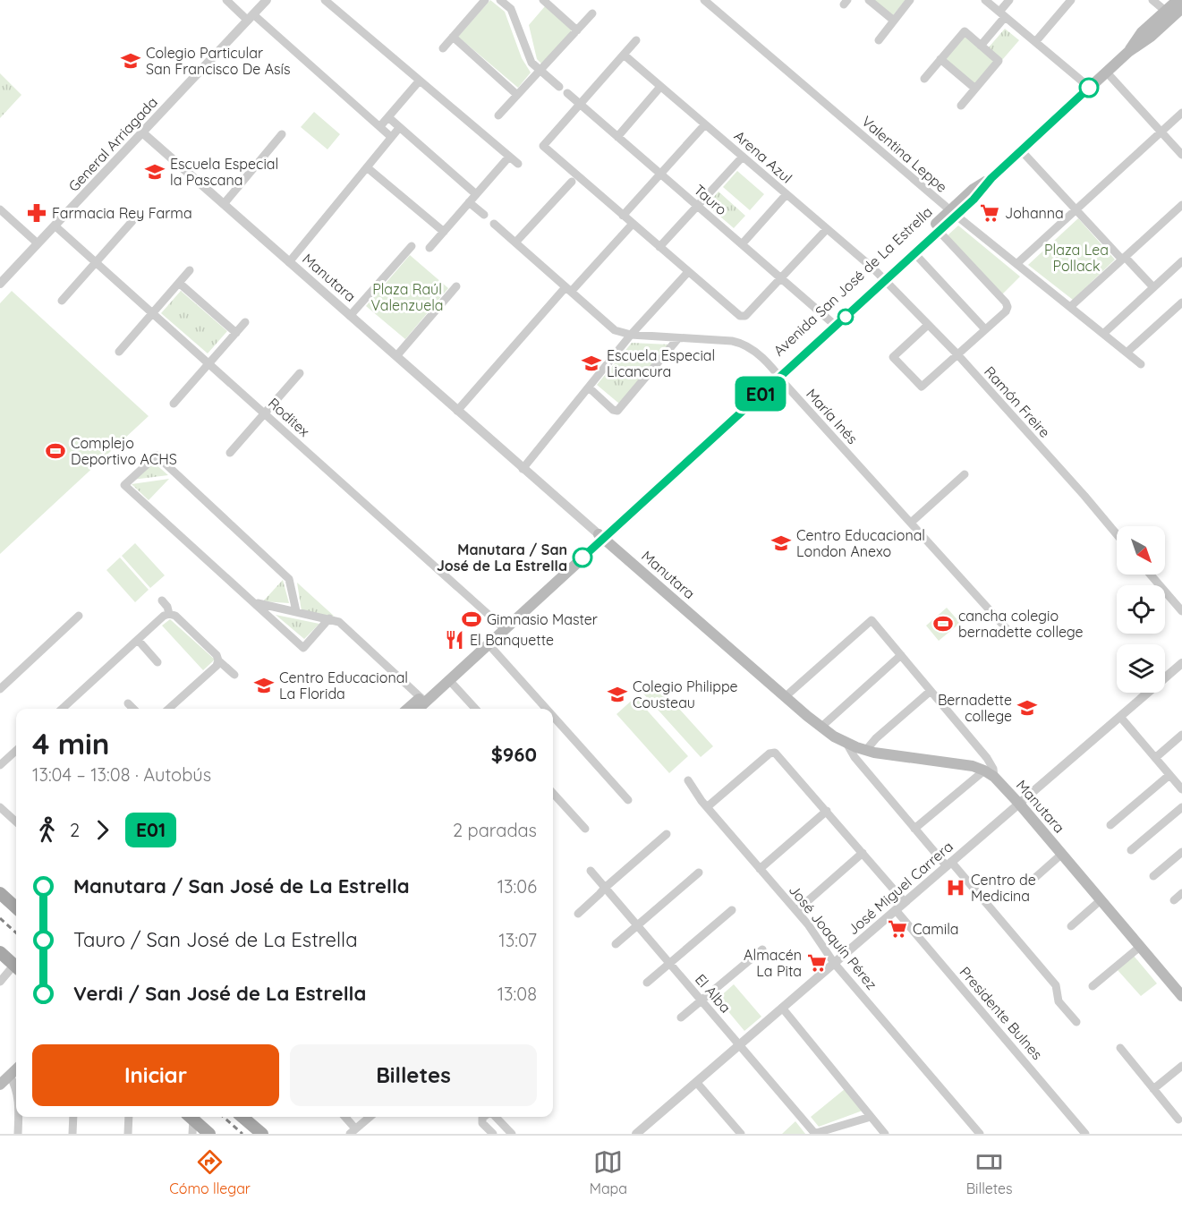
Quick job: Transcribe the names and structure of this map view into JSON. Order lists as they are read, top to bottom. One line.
{"streets":{"main road":["Manutara","Avenida San José de La Estrella"],"street":["General Arriagada","Valentina Leppe","Arena Azul","Tauro","Ramón Freire","María Inés","Roditex","José Miguel Carrera","José Joaquín Pérez","El Alba","Presidente Bulnes"]},"crossings":[["General Arriagada","Manutara"],["General Arriagada","Roditex"],["Valentina Leppe","Avenida San José de La Estrella"],["Arena Azul","Avenida San José de La Estrella"],["Arena Azul","Ramón Freire"],["Tauro","Avenida San José de La Estrella"],["Manutara","Avenida San José de La Estrella"],["Manutara","José Miguel Carrera"],["Avenida San José de La Estrella","Ramón Freire"],["Avenida San José de La Estrella","María Inés"],["Avenida San José de La Estrella","Roditex"],["José Miguel Carrera","José Joaquín Pérez"],["José Miguel Carrera","El Alba"],["José Miguel Carrera","Presidente Bulnes"]],"parks":["Plaza Lea Pollack","Plaza Raúl Valenzuela"],"places":{"school or university":["Colegio Particular San Francisco De Asís","Escuela Especial la Pascana","Escuela Especial Licancura","Centro Educacional London Anexo","Centro Educacional La Florida","Colegio Philippe Cousteau","Bernadette college"],"pharmacy":["Farmacia Rey Farma"],"supermarket":["Johanna","Camila","Almacén La Pita"],"sports":["Complejo Deportivo ACHS","Gimnasio Master","cancha colegio bernadette college"],"other":["Manutara / San José de La Estrella"],"restaurant":["El Banquette"],"hospital":["Centro de Medicina"]},"lines":["bus line E01"],"north":"bottom right","page":{"on_map":"E01","heading":["4 min","13:04 – 13:08 · Autobús","$960"],"legs":["2","E01","2 paradas"],"list":[{"name":"Manutara / San José de La Estrella","value":"13:06"},{"name":"Tauro / San José de La Estrella","value":"13:07"},{"name":"Verdi / San José de La Estrella","value":"13:08"}],"buttons":["Iniciar","Billetes"],"tabs":["Cómo llegar","Mapa","Billetes"]}}
